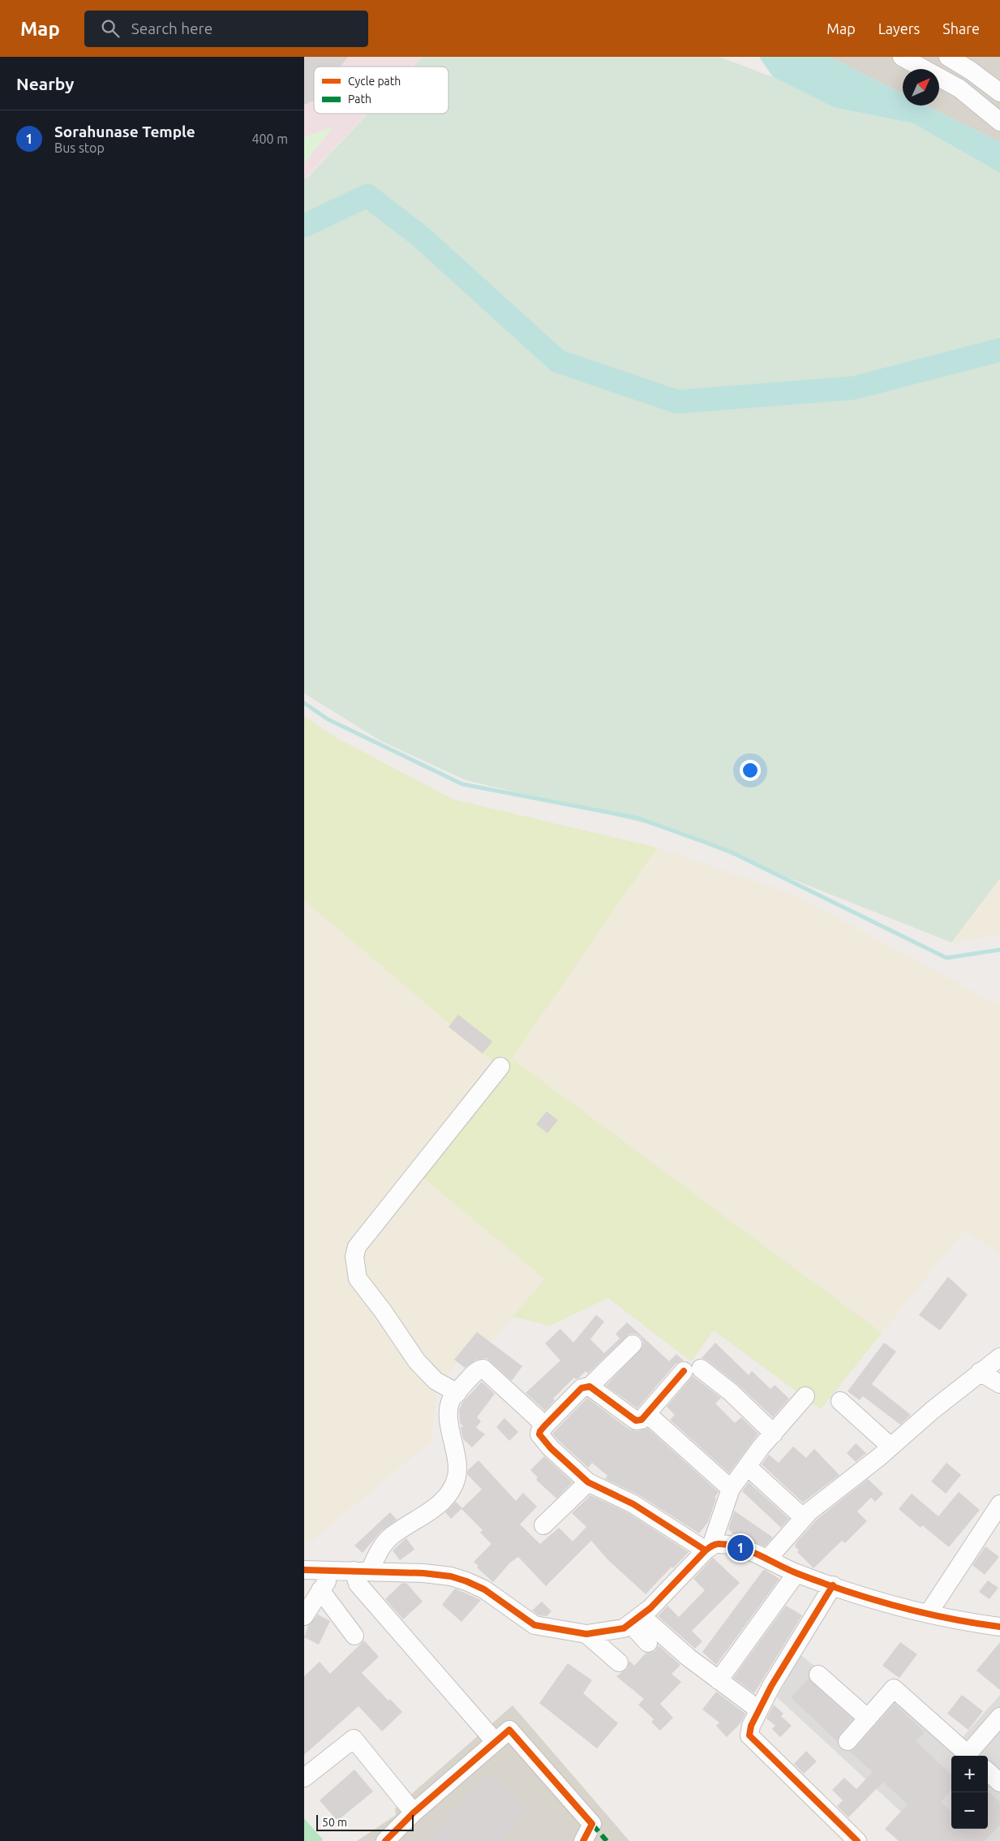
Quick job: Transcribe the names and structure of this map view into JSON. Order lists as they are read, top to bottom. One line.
{"legend":["Cycle path","Path"],"scale_bar":"50 m","north":"top right","page":{"header":"Map","search":"Search here","nav":["Map","Layers","Share"],"heading":"Nearby","list":[{"mark":"1","name":"Sorahunase Temple","note":"Bus stop","value":"400 m"}],"pins":"1","map_buttons":["+","−"],"scale":"50 m"}}
